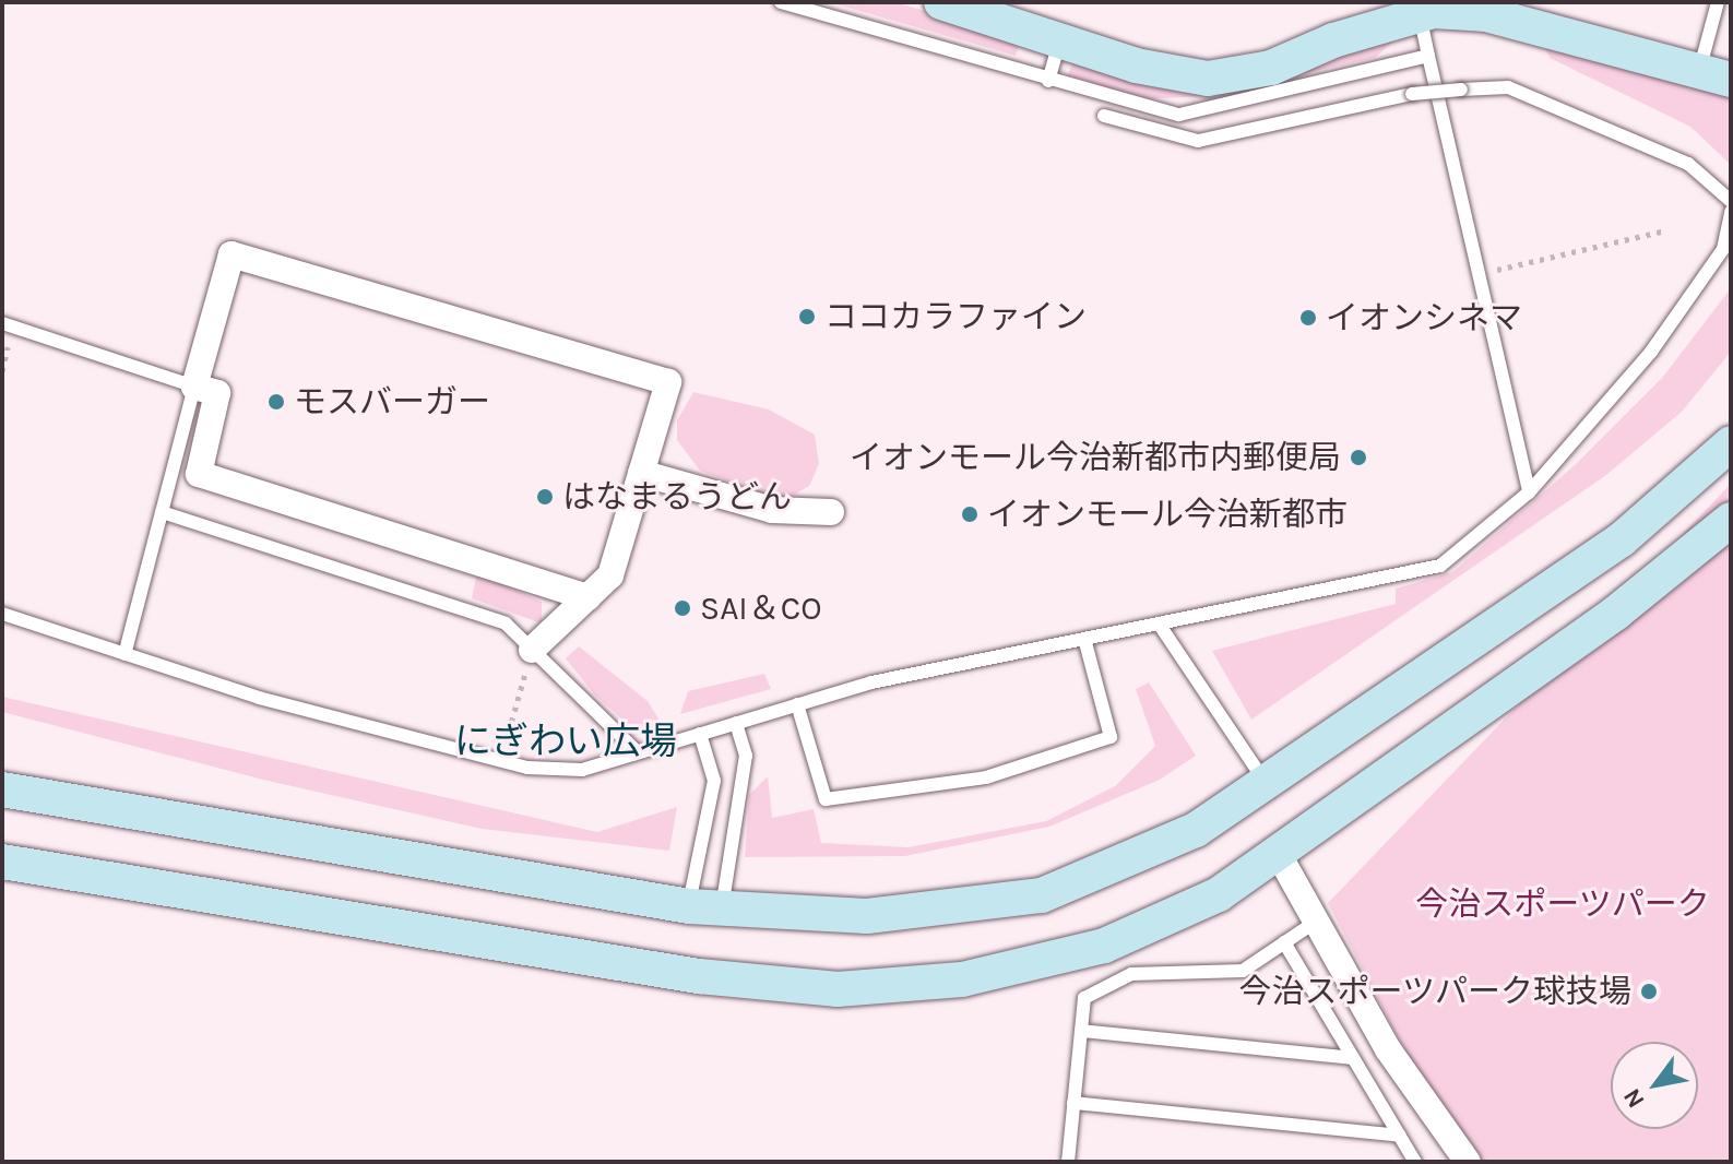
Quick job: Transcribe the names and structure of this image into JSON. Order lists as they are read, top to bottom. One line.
{"districts":["にぎわい広場"],"parks":["今治スポーツパーク"],"places":["ココカラファイン","イオンシネマ","モスバーガー","イオンモール今治新都市内郵便局","はなまるうどん","イオンモール今治新都市","SAI＆CO","今治スポーツパーク球技場"],"north":"bottom left"}
